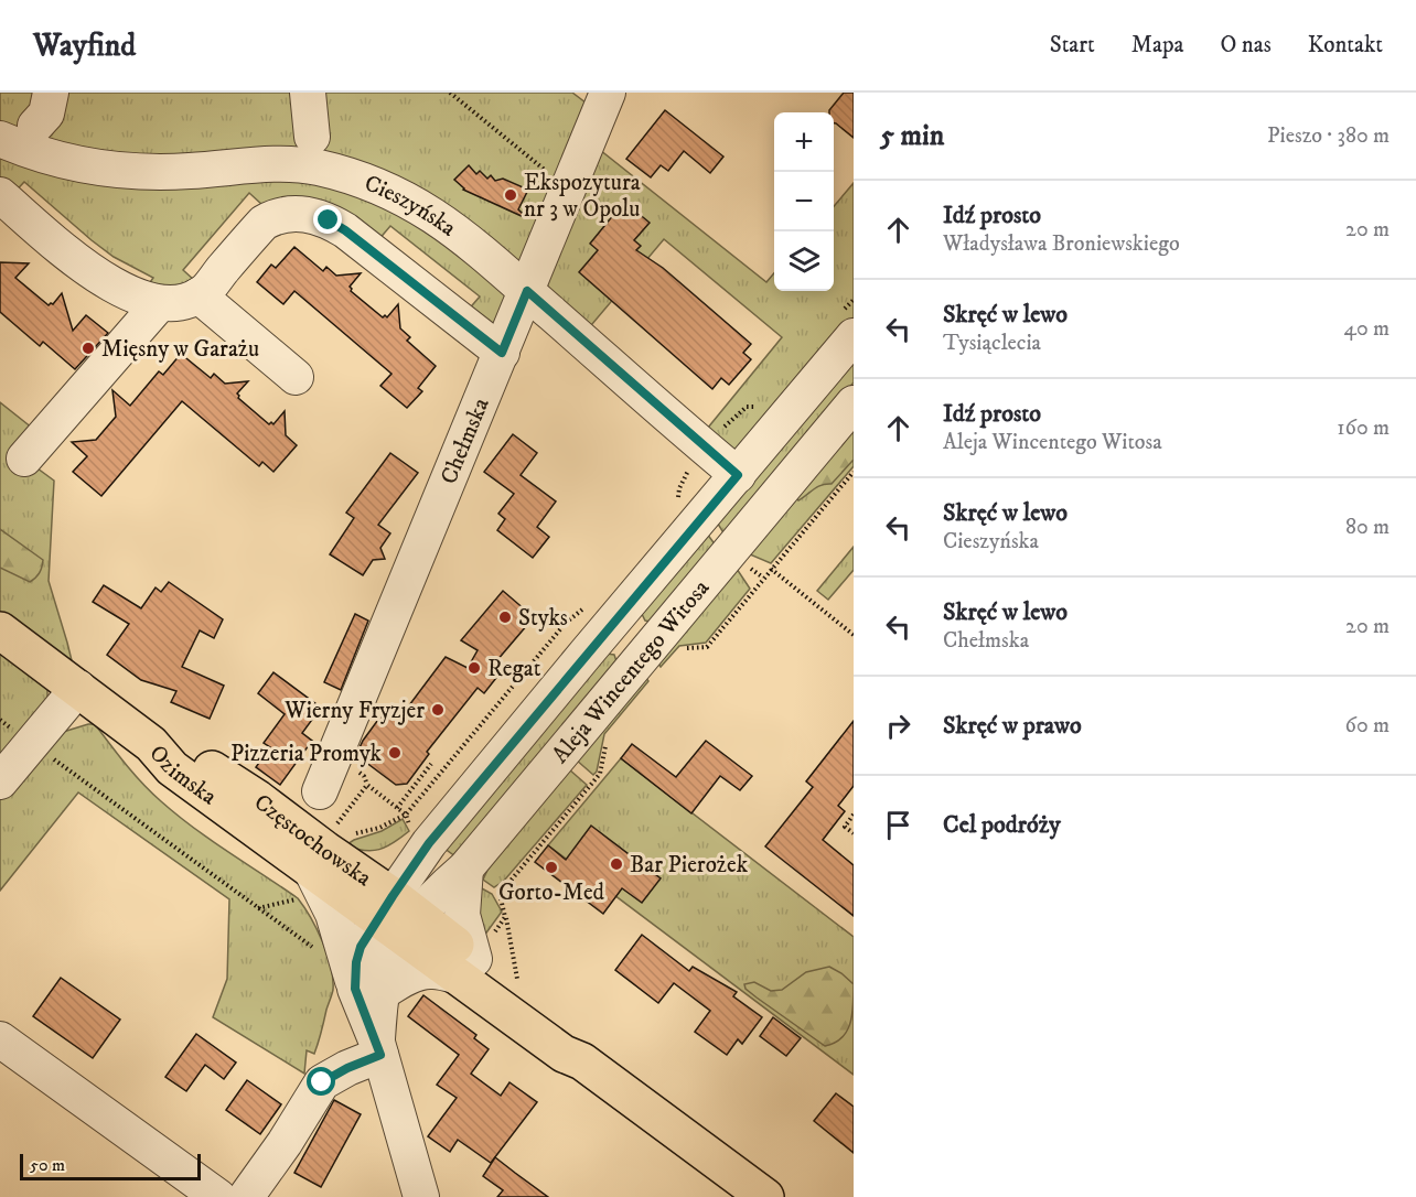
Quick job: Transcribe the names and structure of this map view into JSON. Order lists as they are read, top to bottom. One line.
{"streets":{"main road":["Ozimska"],"street":["Cieszyńska","Chełmska","Aleja Wincentego Witosa"]},"crossings":[["Cieszyńska","Chełmska"],["Cieszyńska","Aleja Wincentego Witosa"],["Aleja Wincentego Witosa","Ozimska"]],"places":["Ekspozytura nr 3 w Opolu","Mięsny w Garażu","Styks","Regat","Wierny Fryzjer","Pizzeria Promyk","Bar Pierożek","Gorto-Med"],"scale_bar":"50 m","page":{"header":"Wayfind","nav":["Start","Mapa","O nas","Kontakt"],"heading":["5 min","Pieszo · 380 m"],"map_buttons":["+","−"],"list":[["Idź prosto","Władysława Broniewskiego","20 m"],["Skręć w lewo","Tysiąclecia","40 m"],["Idź prosto","Aleja Wincentego Witosa","160 m"],["Skręć w lewo","Cieszyńska","80 m"],["Skręć w lewo","Chełmska","20 m"],["Skręć w prawo","60 m"],"Cel podróży"],"scale":"50 m"}}
